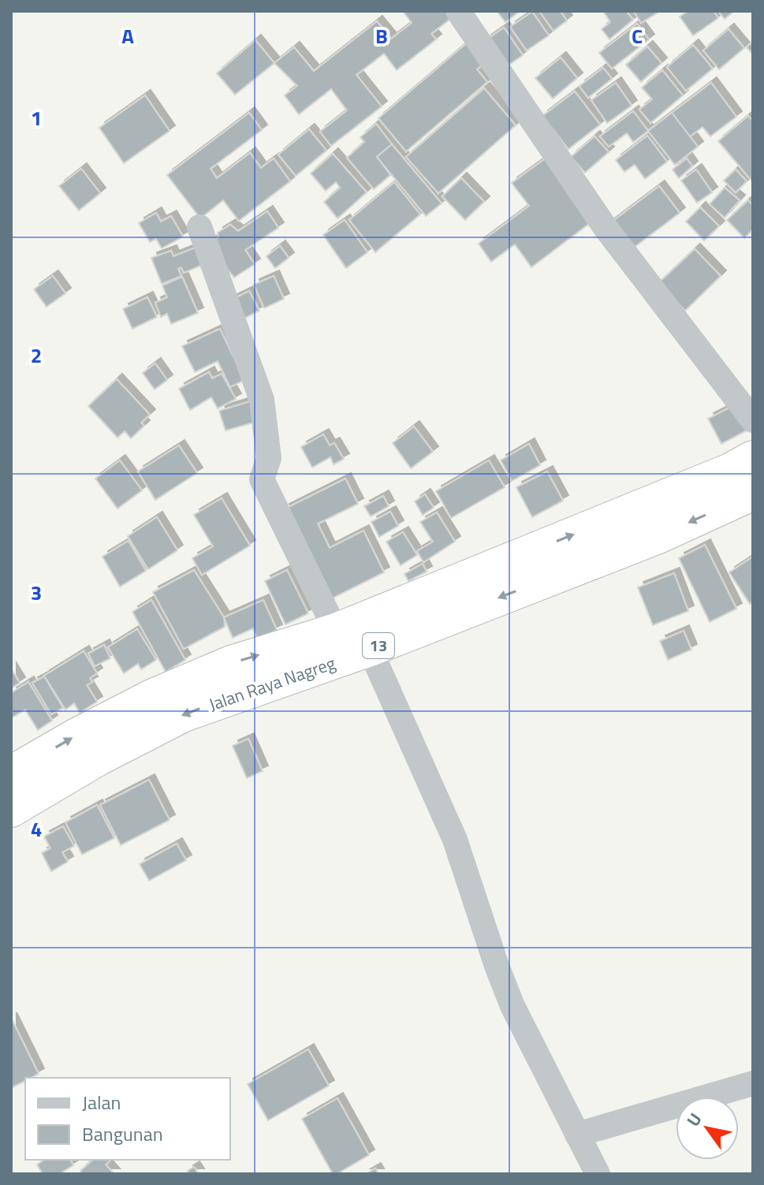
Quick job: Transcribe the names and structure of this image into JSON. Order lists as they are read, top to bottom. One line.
{"streets":{"highway":["13","Jalan Raya Nagreg"]},"legend":["Jalan","Bangunan"],"north":"top left","grid":{"columns":["A","B","C"],"rows":["1","2","3","4"]}}
